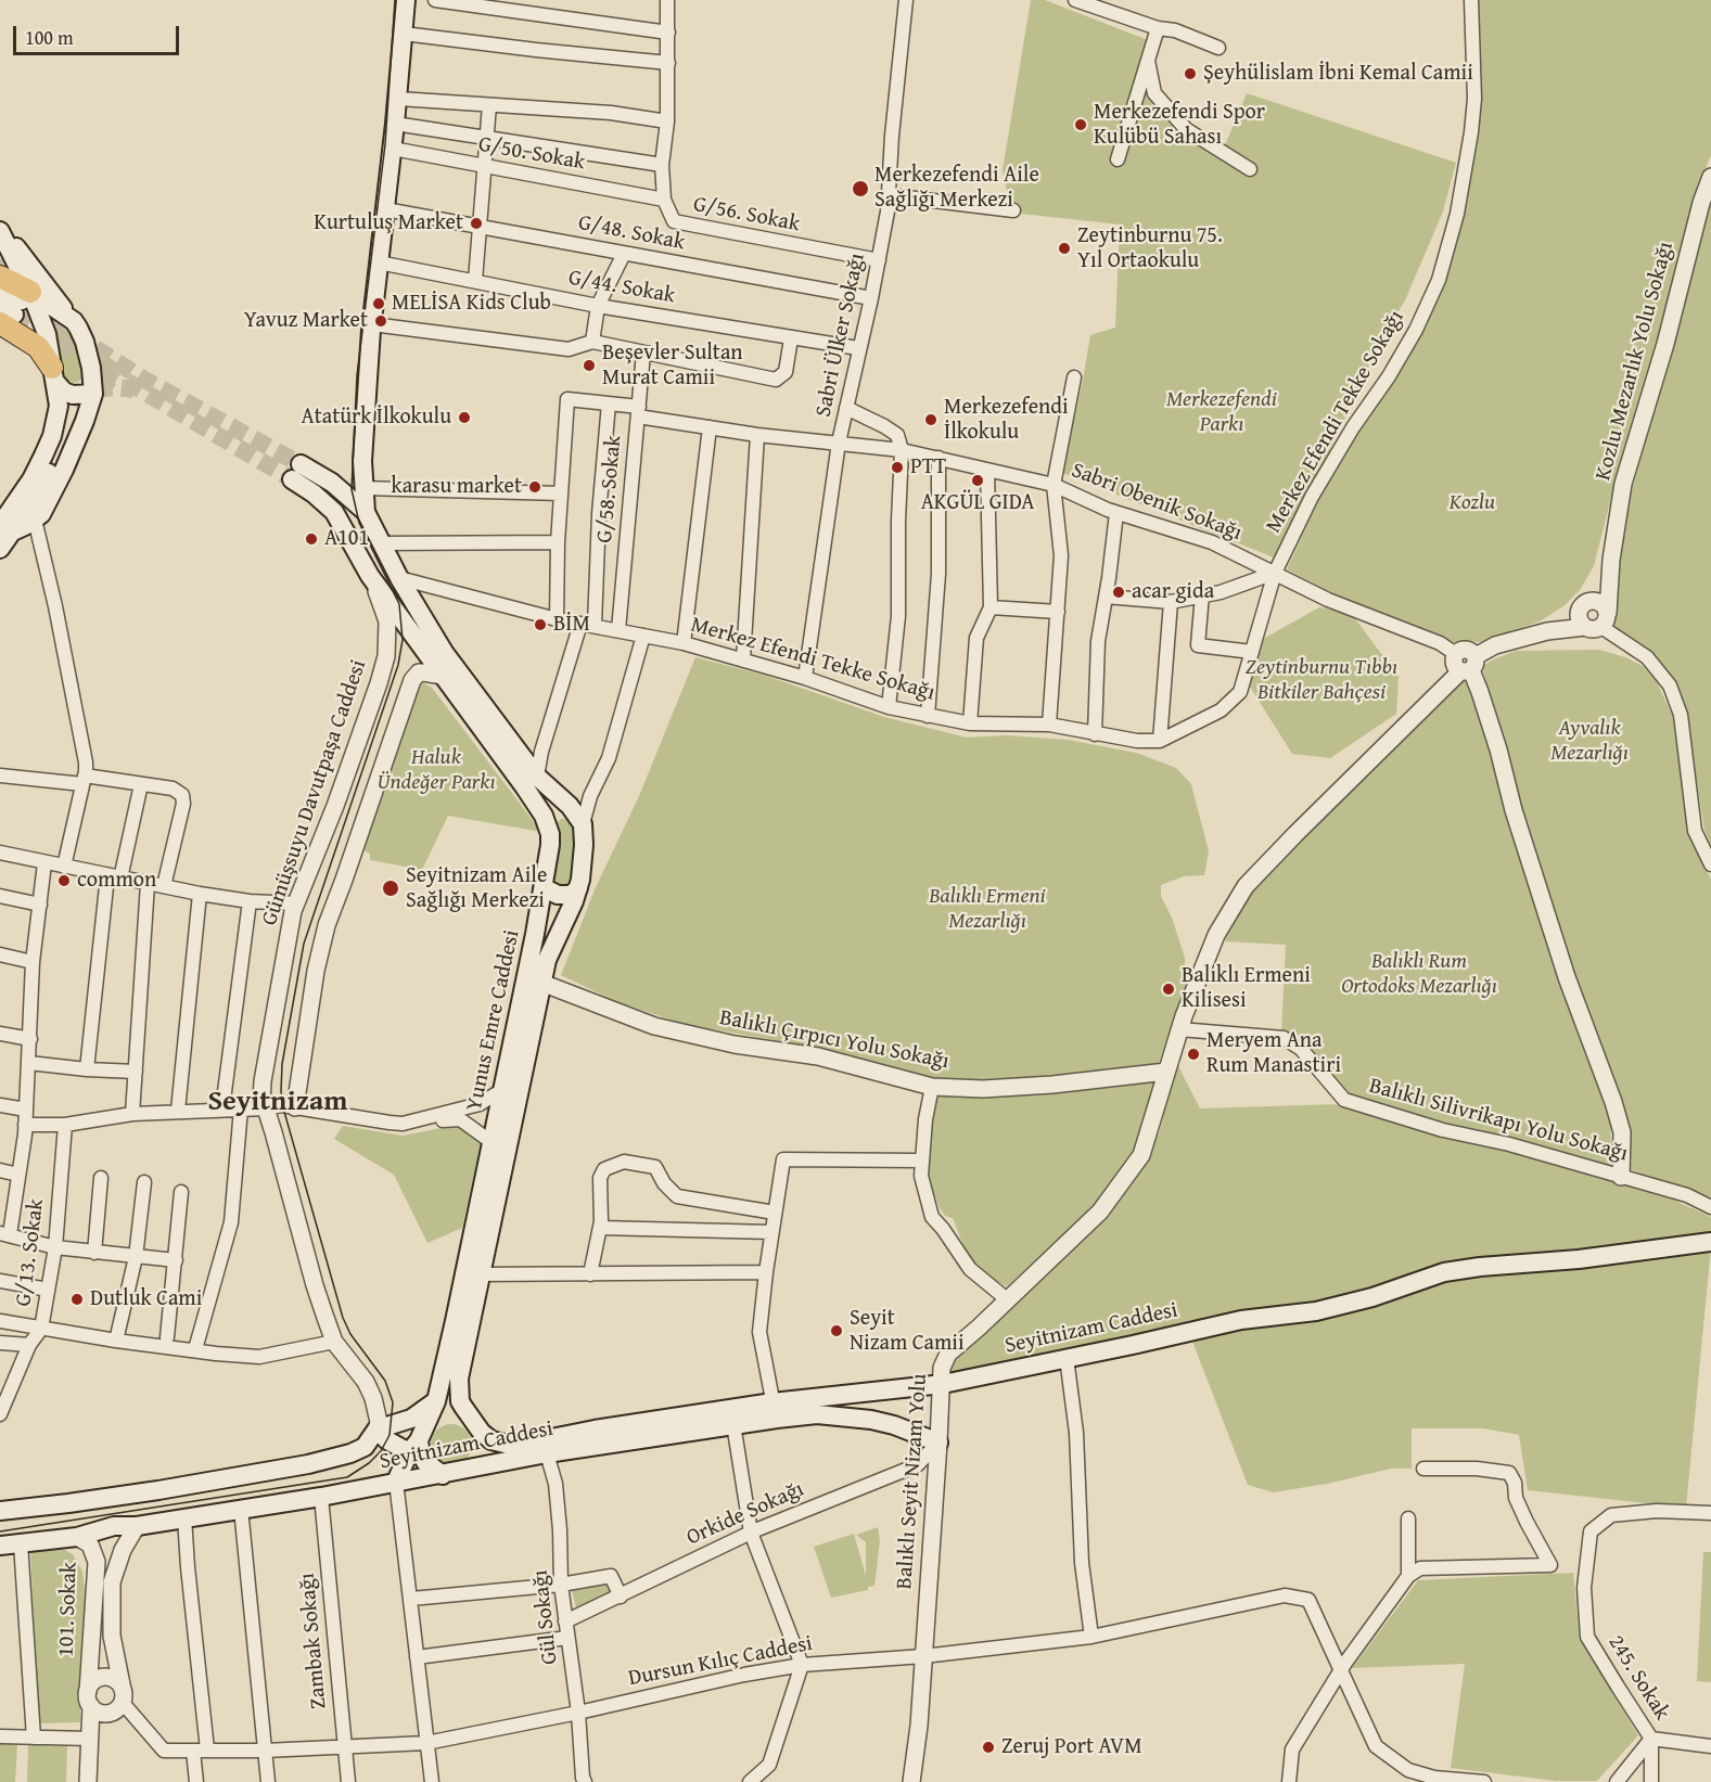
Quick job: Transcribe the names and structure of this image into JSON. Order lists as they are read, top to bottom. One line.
{"streets":{"main road":["Yunus Emre Caddesi","Seyitnizam Caddesi"],"street":["G/50. Sokak","G/56. Sokak","G/48. Sokak","G/44. Sokak","Sabri Ülker Sokağı","Kozlu Mezarlık Yolu Sokağı","Merkez Efendi Tekke Sokağı","G/58. Sokak","Sabri Obenik Sokağı","Gümüşsuyu Davutpaşa Caddesi","Balıklı Çırpıcı Yolu Sokağı","Balıklı Silivrikapı Yolu Sokağı","G/13. Sokak","Balıklı Seyit Nizam Yolu","Orkide Sokağı","101. Sokak","Gül Sokağı","Zambak Sokağı","Dursun Kılıç Caddesi","245. Sokak"]},"crossings":[["G/50. Sokak","G/56. Sokak"],["G/56. Sokak","Sabri Ülker Sokağı"],["G/48. Sokak","Sabri Ülker Sokağı"],["G/44. Sokak","Sabri Ülker Sokağı"],["Sabri Ülker Sokağı","Merkez Efendi Tekke Sokağı"],["Sabri Ülker Sokağı","Sabri Obenik Sokağı"],["Merkez Efendi Tekke Sokağı","G/58. Sokak"],["Merkez Efendi Tekke Sokağı","Sabri Obenik Sokağı"],["G/58. Sokak","Sabri Obenik Sokağı"],["Gümüşsuyu Davutpaşa Caddesi","Seyitnizam Caddesi"],["Yunus Emre Caddesi","Balıklı Çırpıcı Yolu Sokağı"],["Yunus Emre Caddesi","Seyitnizam Caddesi"],["Balıklı Çırpıcı Yolu Sokağı","Balıklı Seyit Nizam Yolu"],["Balıklı Silivrikapı Yolu Sokağı","Balıklı Seyit Nizam Yolu"],["Seyitnizam Caddesi","Balıklı Seyit Nizam Yolu"],["Seyitnizam Caddesi","Orkide Sokağı"],["Seyitnizam Caddesi","101. Sokak"],["Seyitnizam Caddesi","Gül Sokağı"],["Seyitnizam Caddesi","Zambak Sokağı"],["Balıklı Seyit Nizam Yolu","Orkide Sokağı"],["Balıklı Seyit Nizam Yolu","Dursun Kılıç Caddesi"],["Orkide Sokağı","Gül Sokağı"],["101. Sokak","Dursun Kılıç Caddesi"],["Gül Sokağı","Dursun Kılıç Caddesi"],["Zambak Sokağı","Dursun Kılıç Caddesi"]],"districts":["Seyitnizam"],"parks":["Merkezefendi Parkı","Kozlu","Zeytinburnu Tıbbı Bitkiler Bahçesi","Ayvalık Mezarlığı","Haluk Ündeğer Parkı","Balıklı Ermeni Mezarlığı","Balıklı Rum Ortodoks Mezarlığı"],"places":["Şeyhülislam İbni Kemal Camii","Merkezefendi Spor Kulübü Sahası","Merkezefendi Aile Sağlığı Merkezi","Kurtuluş Market","Zeytinburnu 75. Yıl Ortaokulu","MELİSA Kids Club","Yavuz Market","Beşevler Sultan Murat Camii","Atatürk İlkokulu","Merkezefendi İlkokulu","PTT","AKGÜL GIDA","karasu market","A101","acar gida","BİM","common","Seyitnizam Aile Sağlığı Merkezi","Balıklı Ermeni Kilisesi","Meryem Ana Rum Manastiri","Dutluk Cami","Seyit Nizam Camii","Zeruj Port AVM"],"scale_bar":"100 m"}
